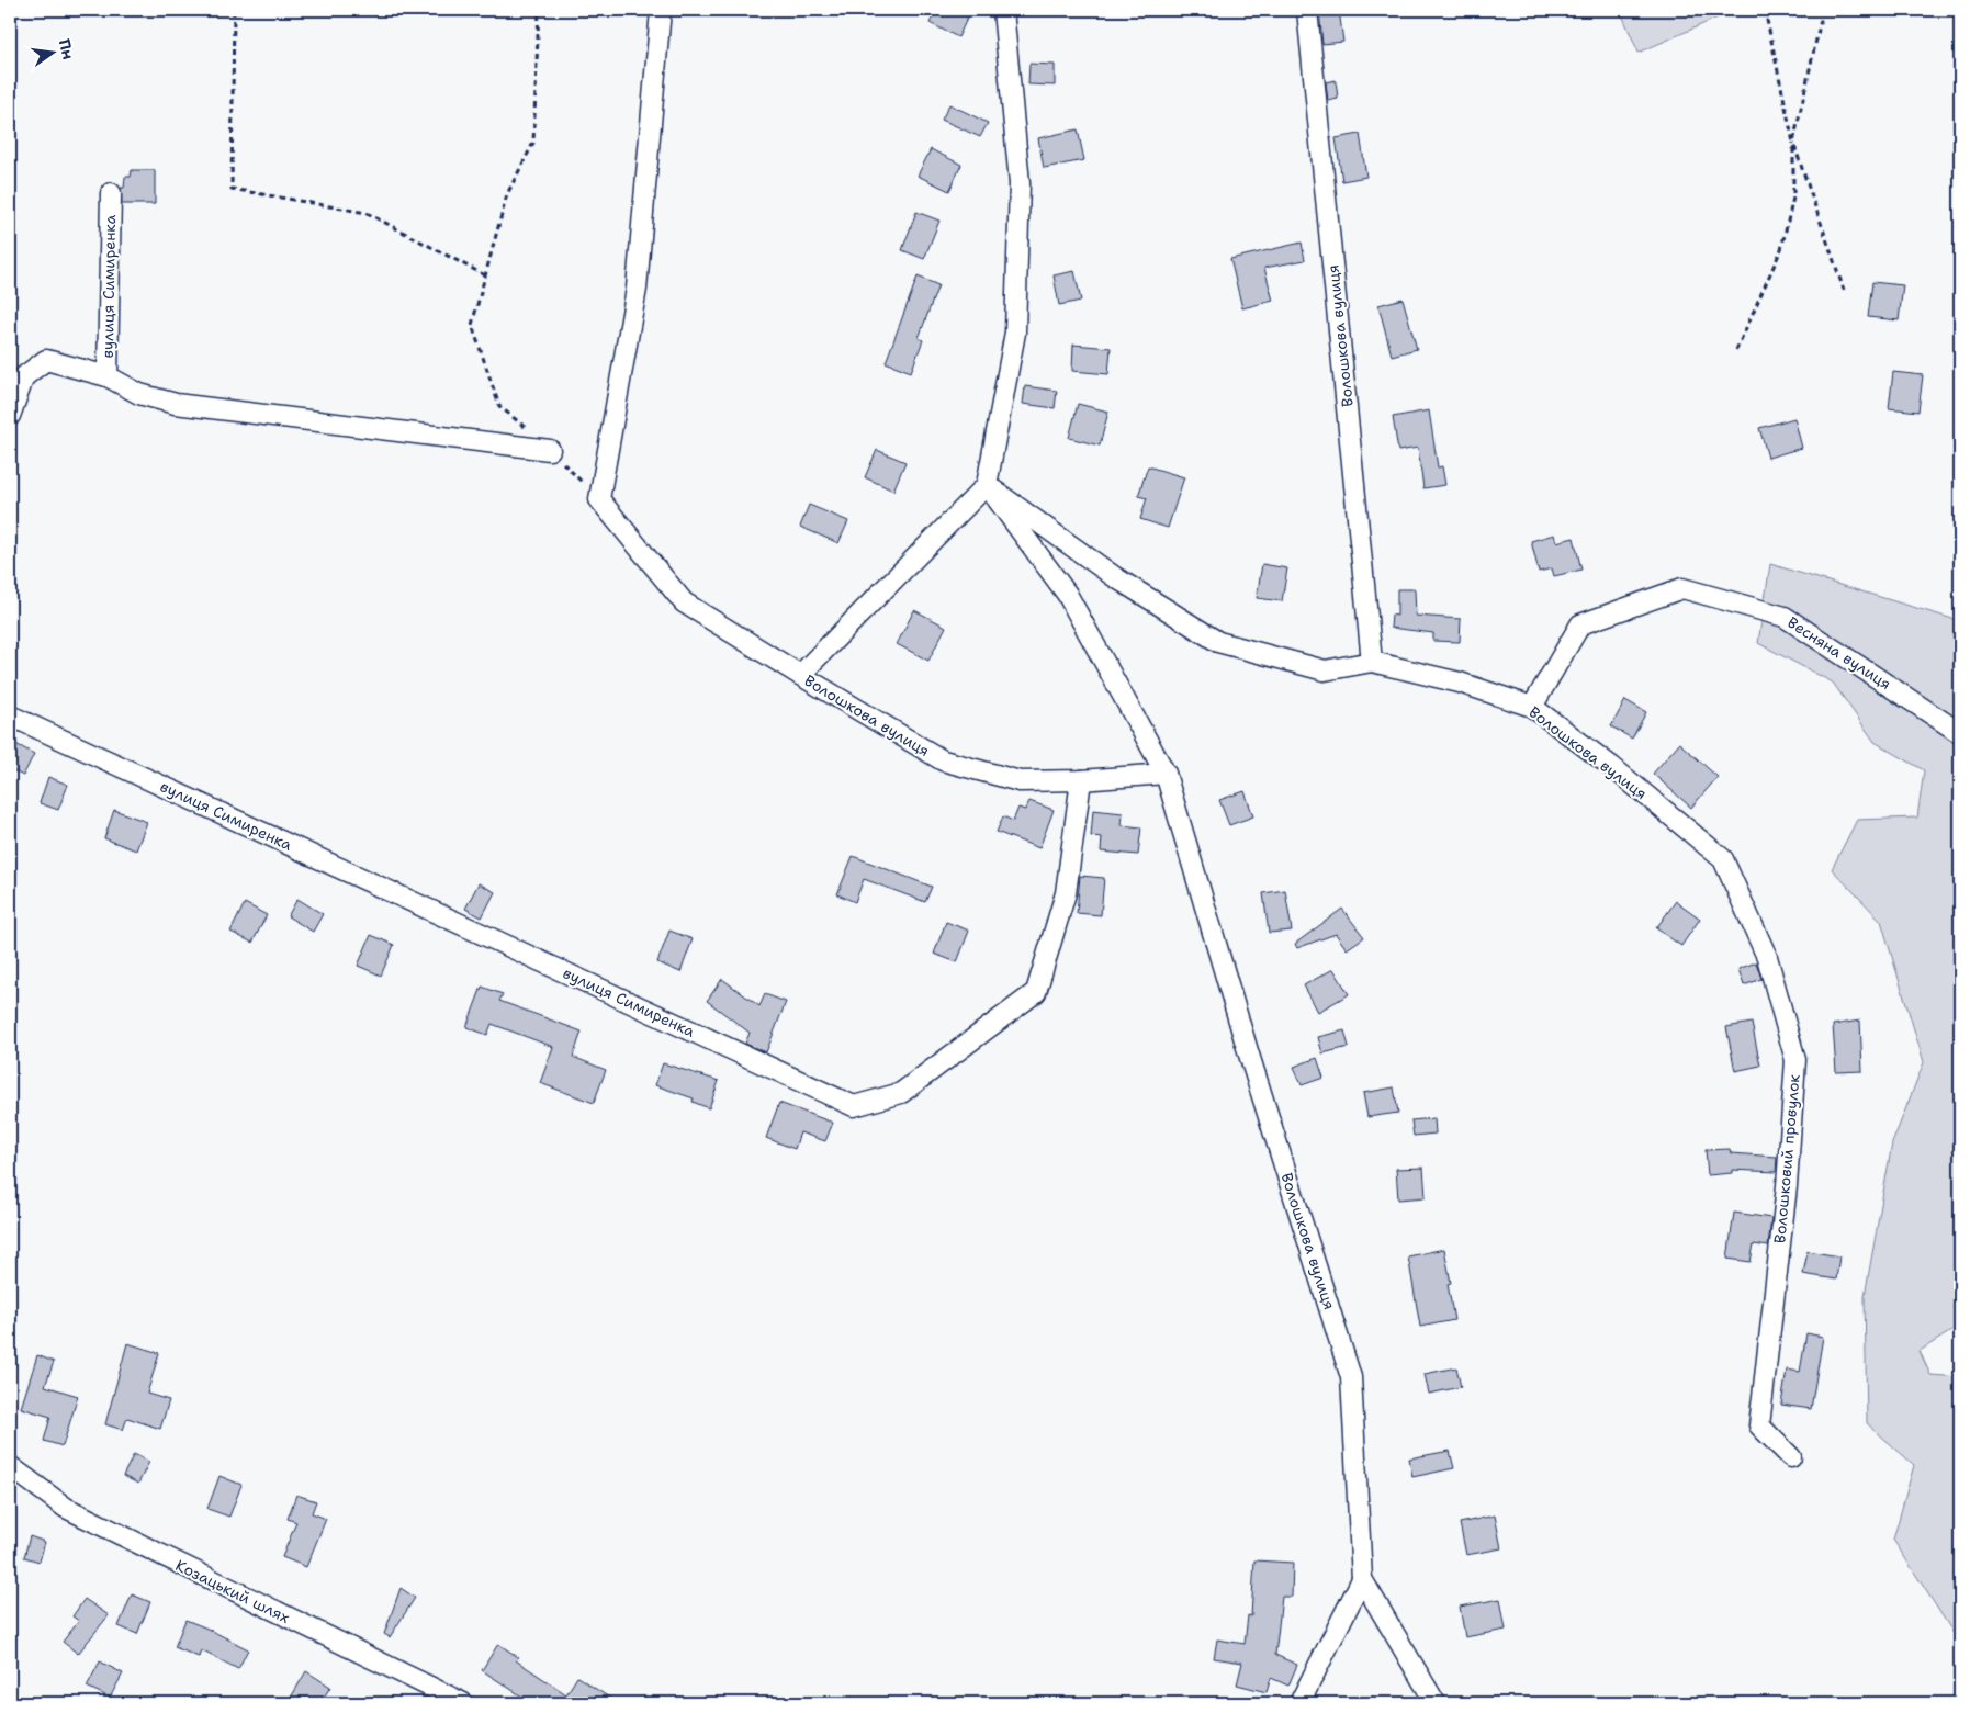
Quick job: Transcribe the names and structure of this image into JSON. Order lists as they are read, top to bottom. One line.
{"streets":{"street":["вулиця Симиренка","Волошкова вулиця","Весняна вулиця","Волошковий провулок","Козацький шлях"]},"crossings":[["вулиця Симиренка","Волошкова вулиця"],["Волошкова вулиця","Весняна вулиця"],["Волошкова вулиця","Волошковий провулок"]],"north":"right"}
